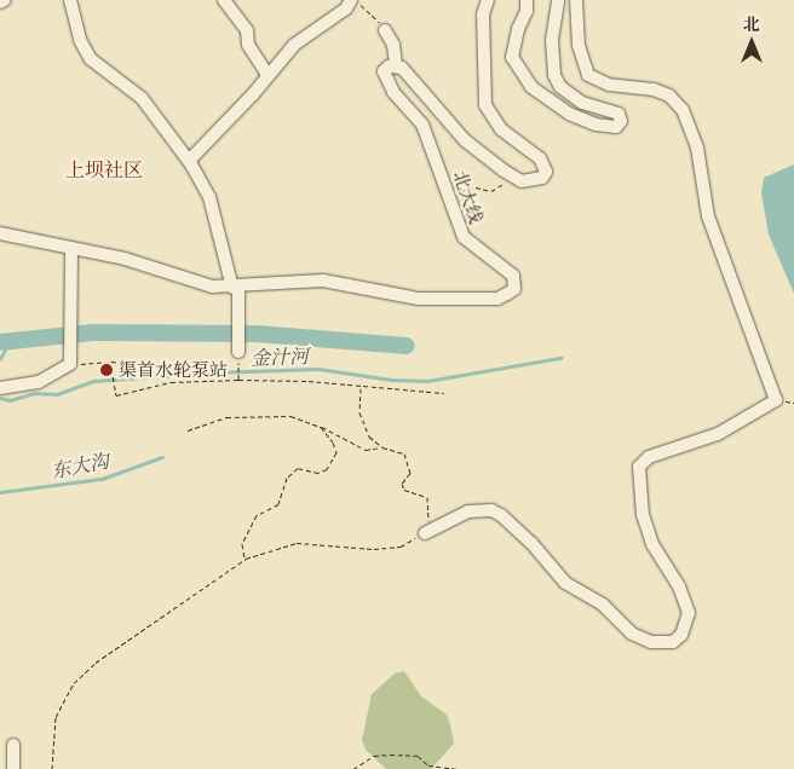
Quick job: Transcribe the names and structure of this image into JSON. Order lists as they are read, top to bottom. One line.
{"streets":{"street":["北大线"]},"districts":["上坝社区"],"water":["金汁河","东大沟"],"places":["渠首水轮泵站"],"north":"top"}
